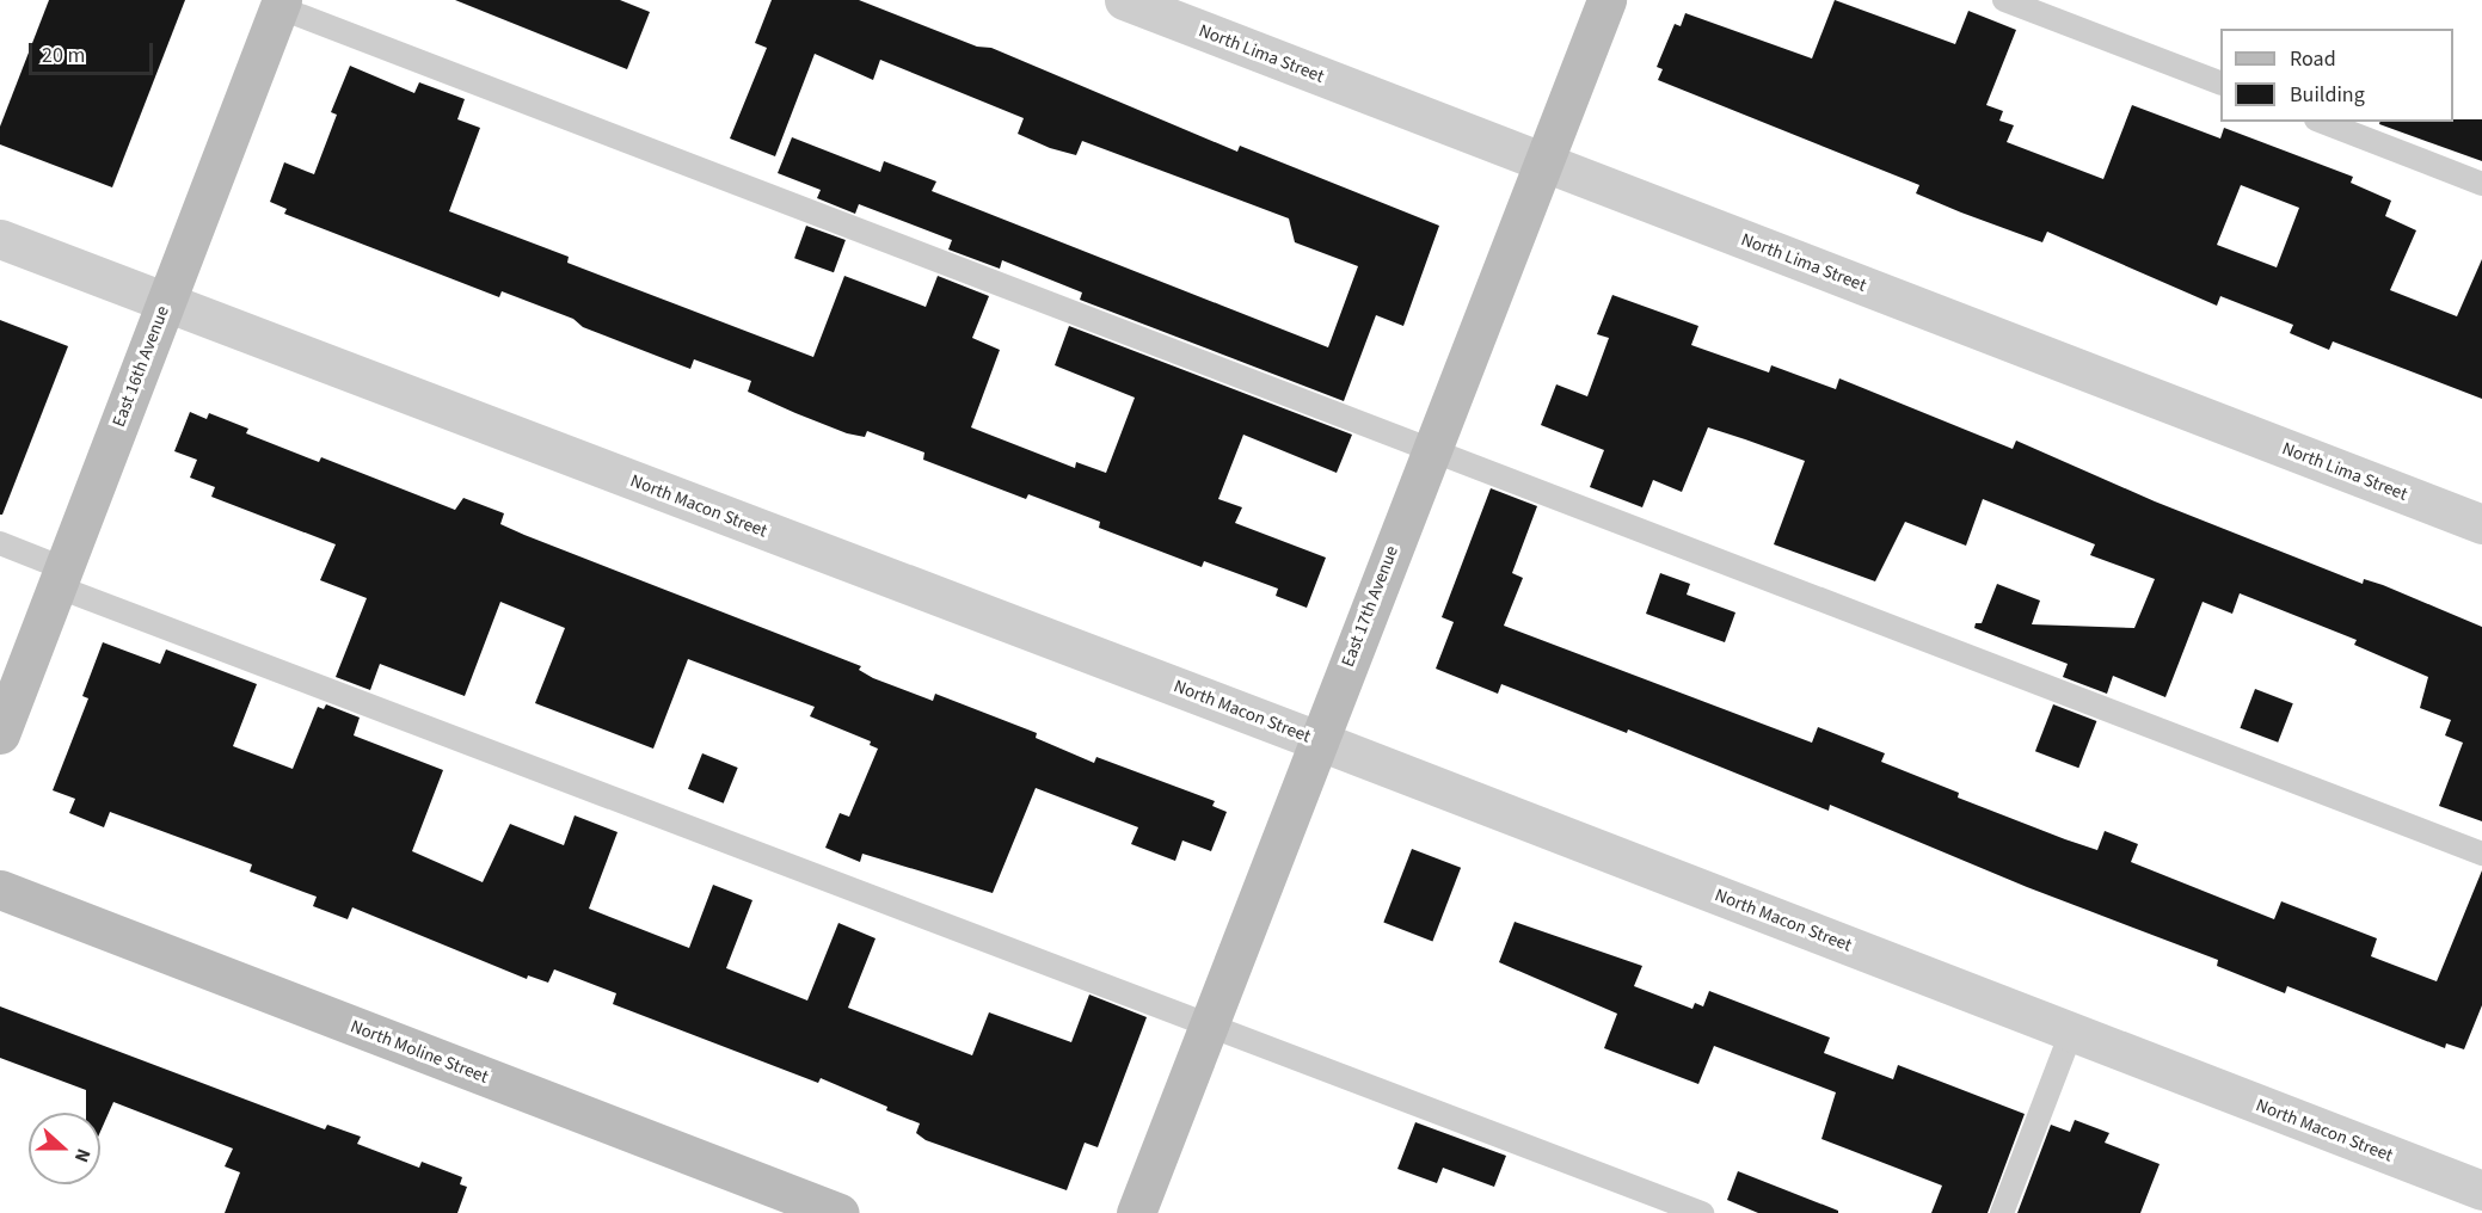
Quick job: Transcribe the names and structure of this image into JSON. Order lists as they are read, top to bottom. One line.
{"streets":{"street":["North Lima Street","East 16th Avenue","North Macon Street","East 17th Avenue","North Moline Street"]},"crossings":[["North Lima Street","East 17th Avenue"],["East 16th Avenue","North Macon Street"],["North Macon Street","East 17th Avenue"]],"legend":["Road","Building"],"scale_bar":"20 m","north":"right"}
